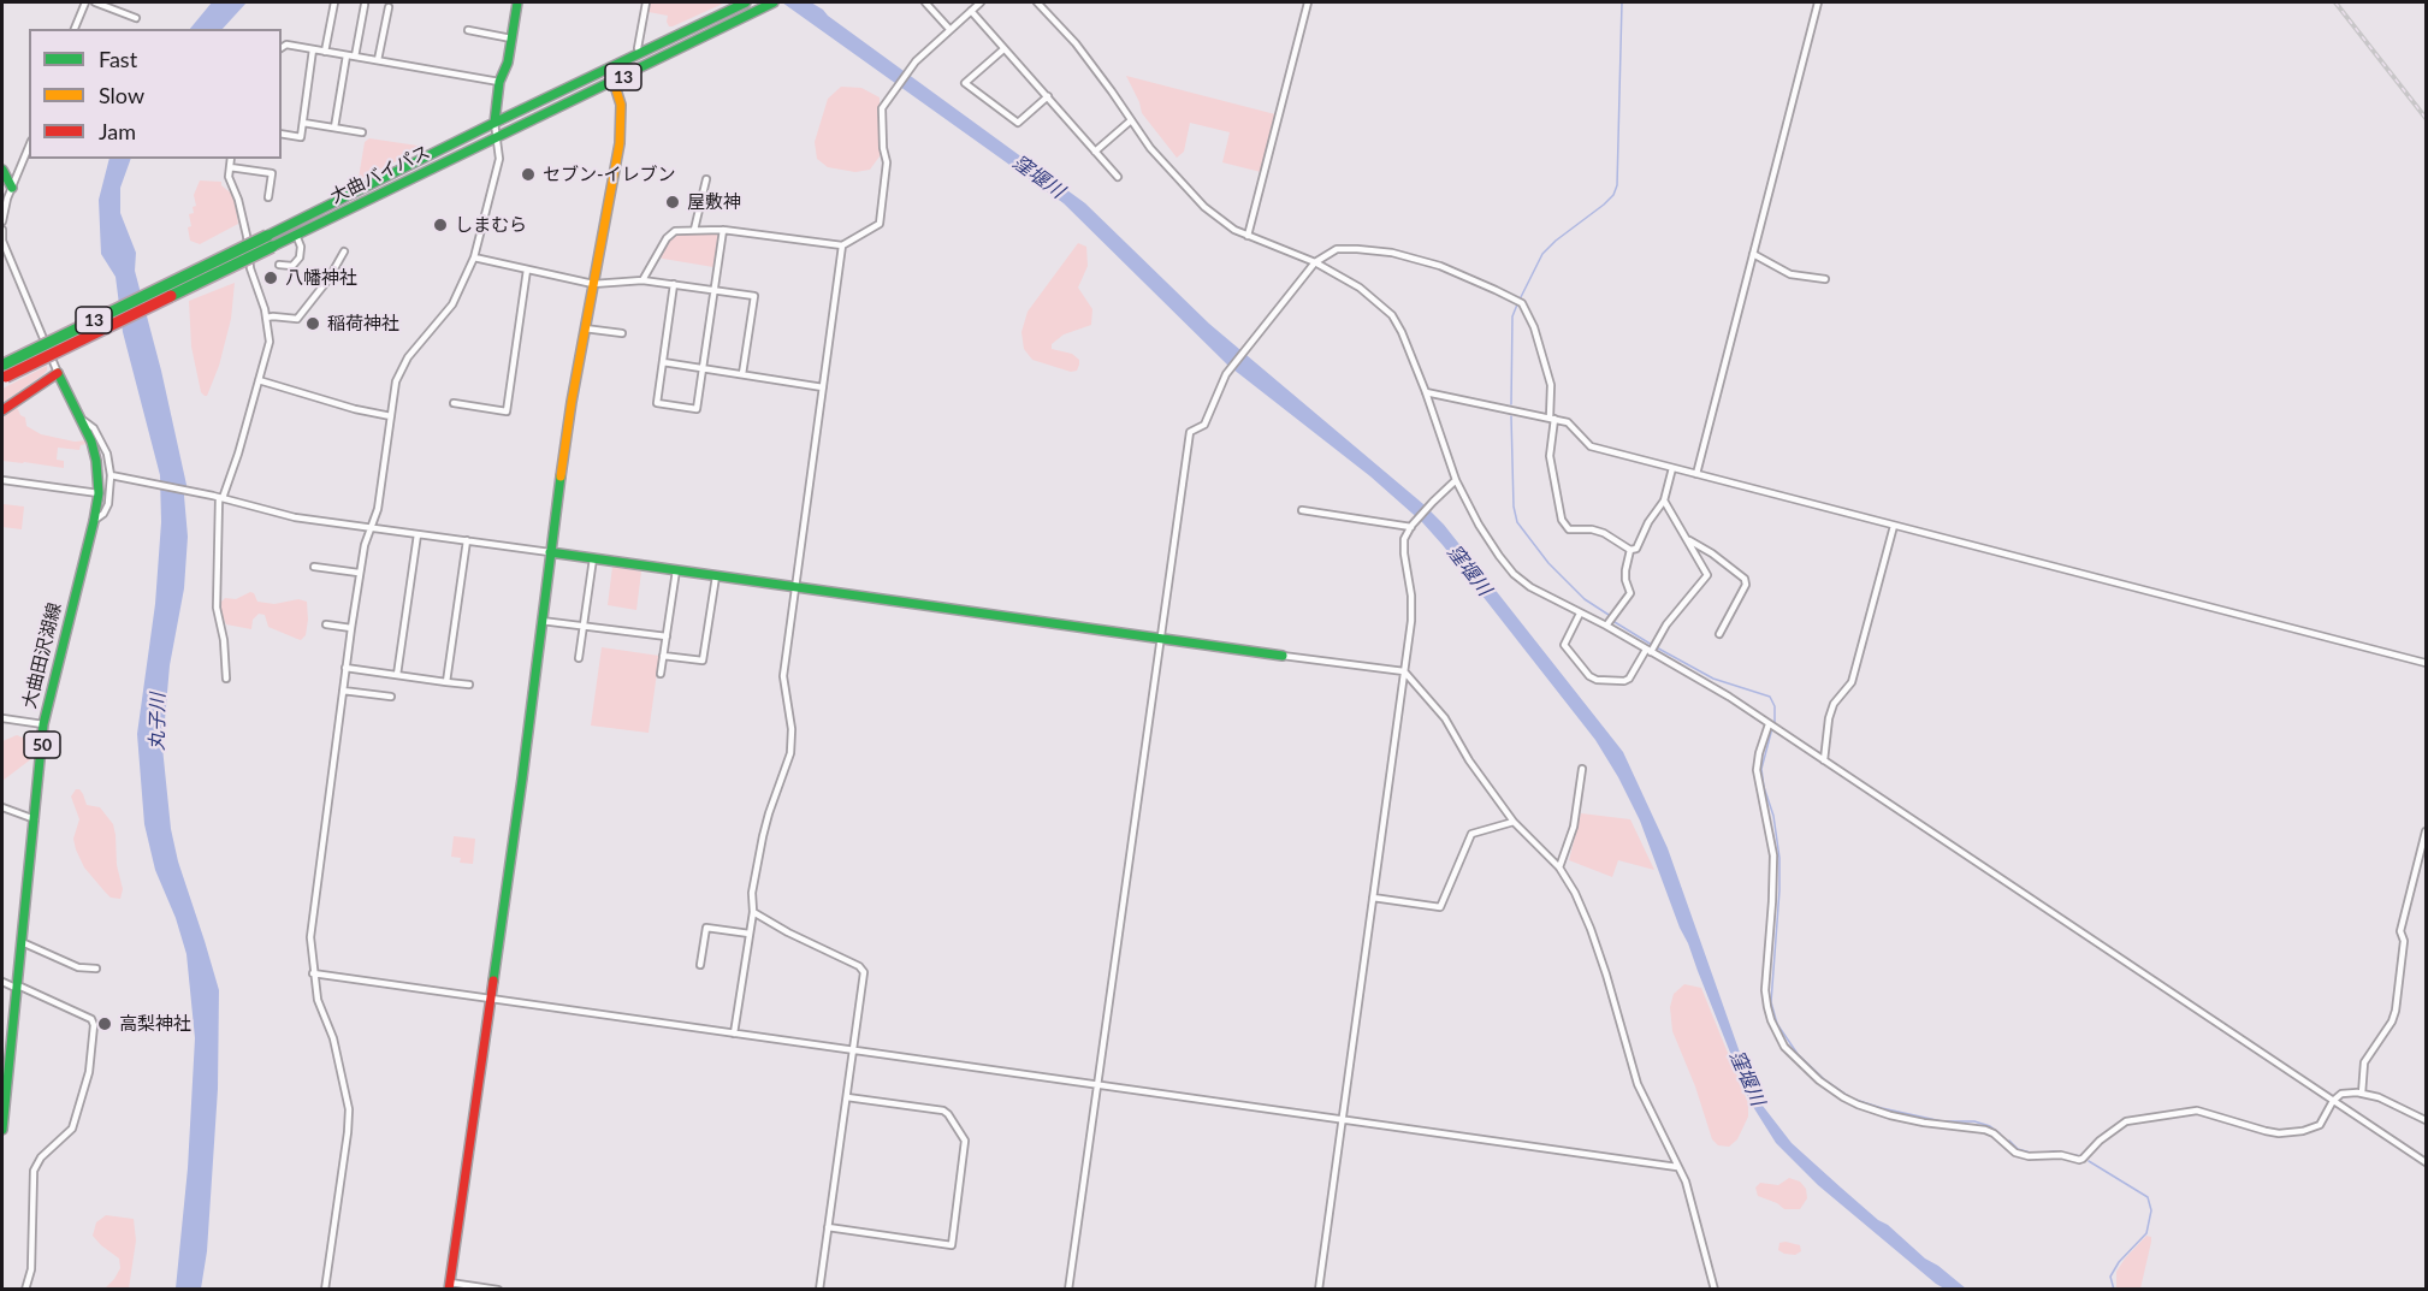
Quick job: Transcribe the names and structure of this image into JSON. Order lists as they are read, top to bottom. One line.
{"streets":{"main road":["13","大曲バイパス","大曲田沢湖線","50"]},"water":["窪堰川","丸子川"],"places":["セブン-イレブン","屋敷神","しまむら","八幡神社","稲荷神社","高梨神社"],"legend":["Fast","Slow","Jam"]}
